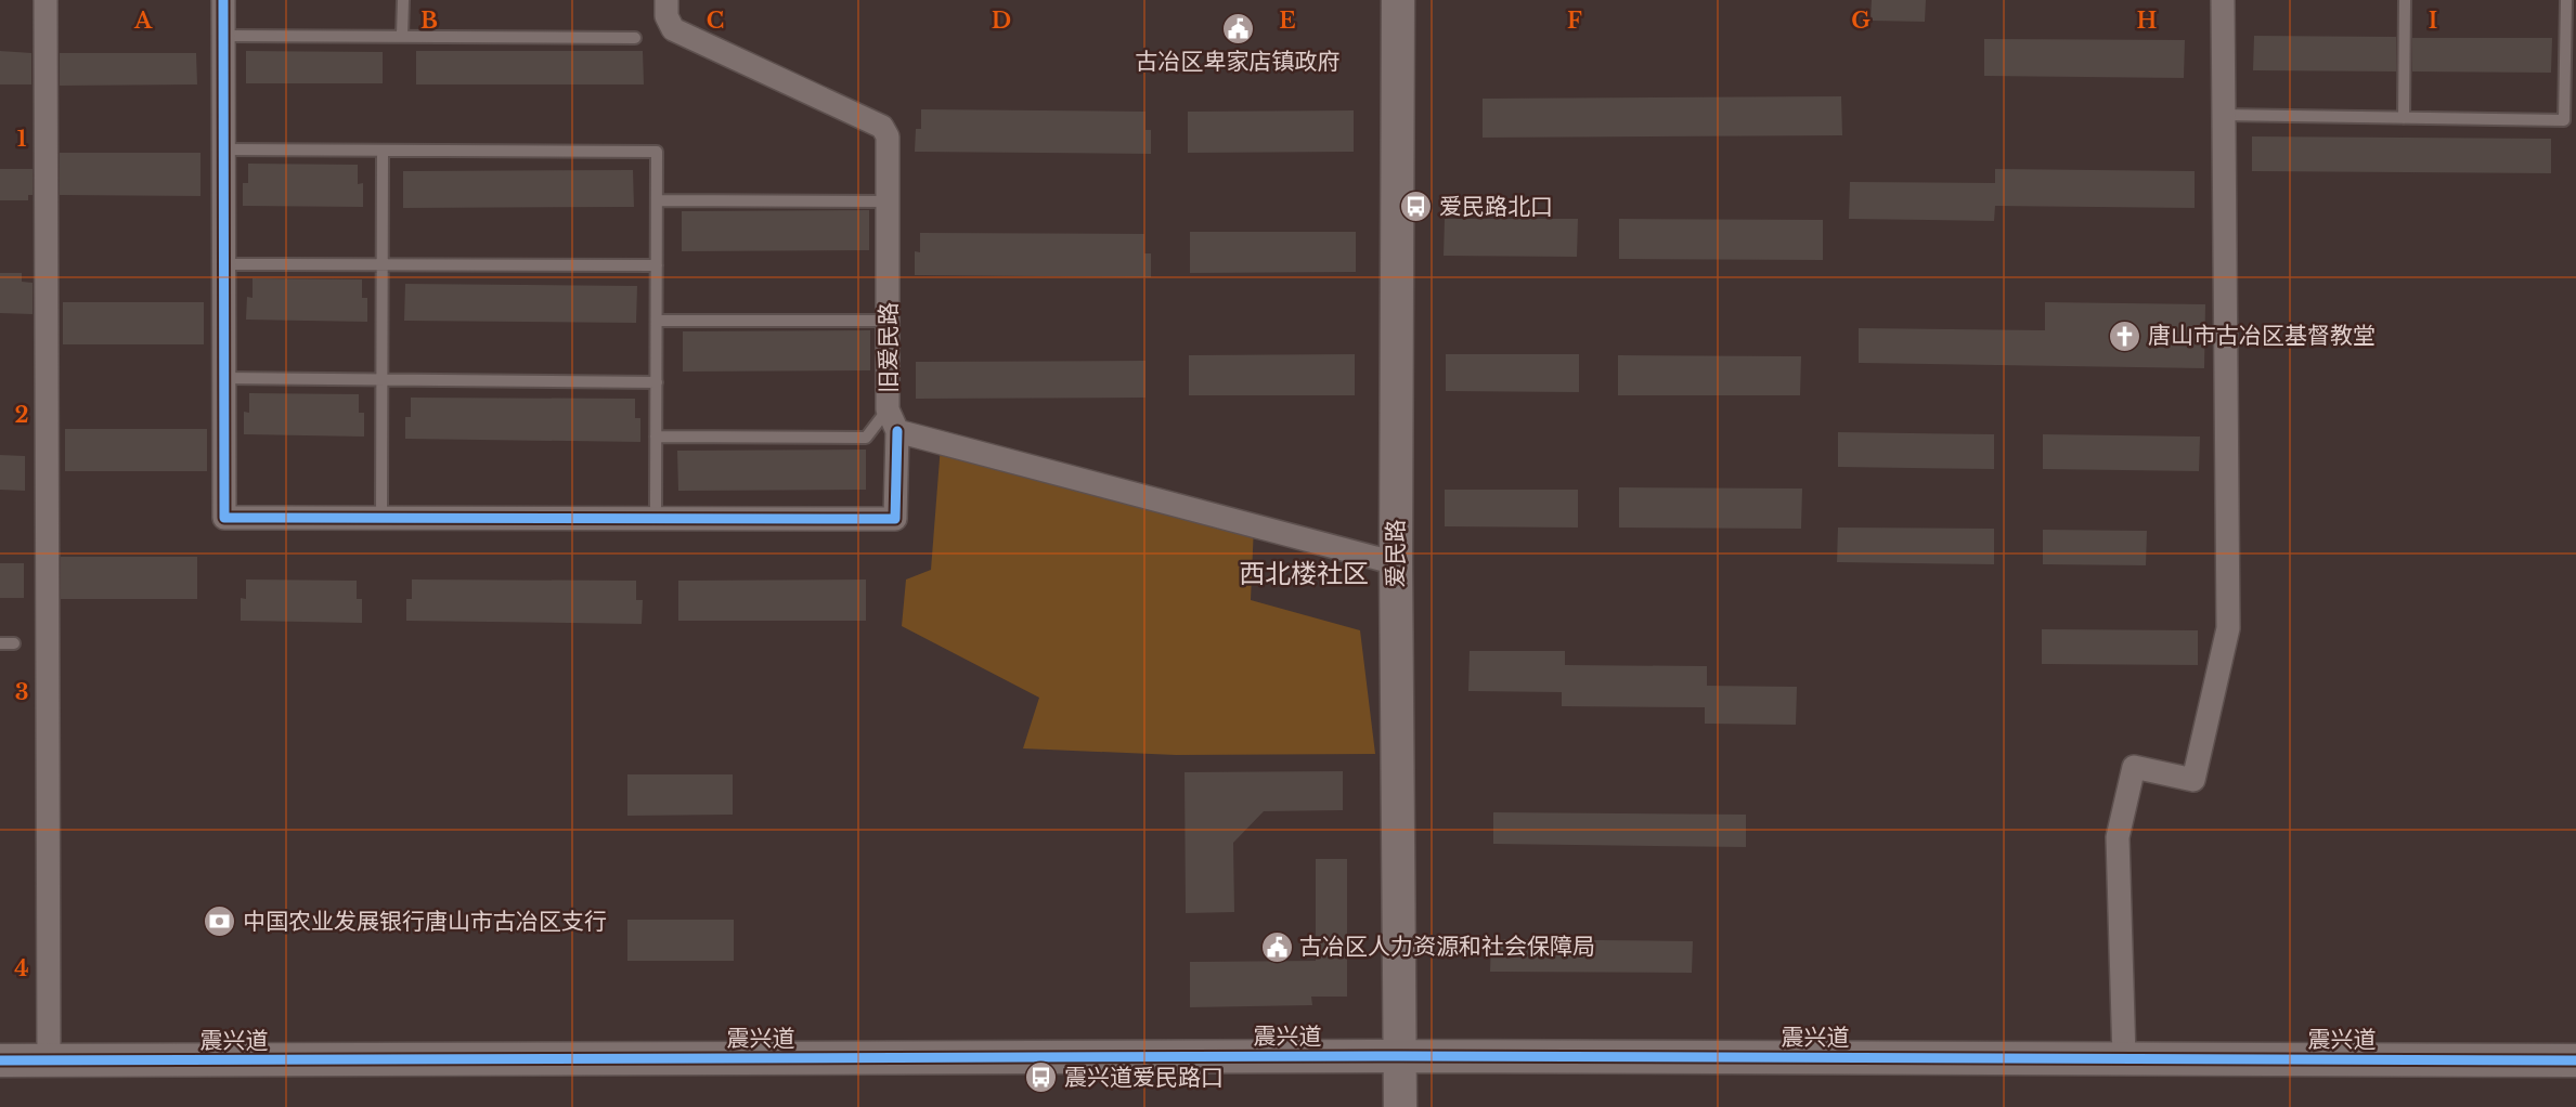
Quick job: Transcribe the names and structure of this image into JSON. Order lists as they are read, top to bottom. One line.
{"streets":{"street":["旧爱民路","爱民路","震兴道"]},"crossings":[["爱民路","震兴道"]],"districts":["西北楼社区"],"places":{"public building":["古冶区卑家店镇政府","古冶区人力资源和社会保障局"],"bus stop":["爱民路北口","震兴道爱民路口"],"church":["唐山市古冶区基督教堂"],"bank":["中国农业发展银行唐山市古冶区支行"]},"grid":{"columns":["A","B","C","D","E","F","G","H","I"],"rows":["1","2","3","4"]}}
